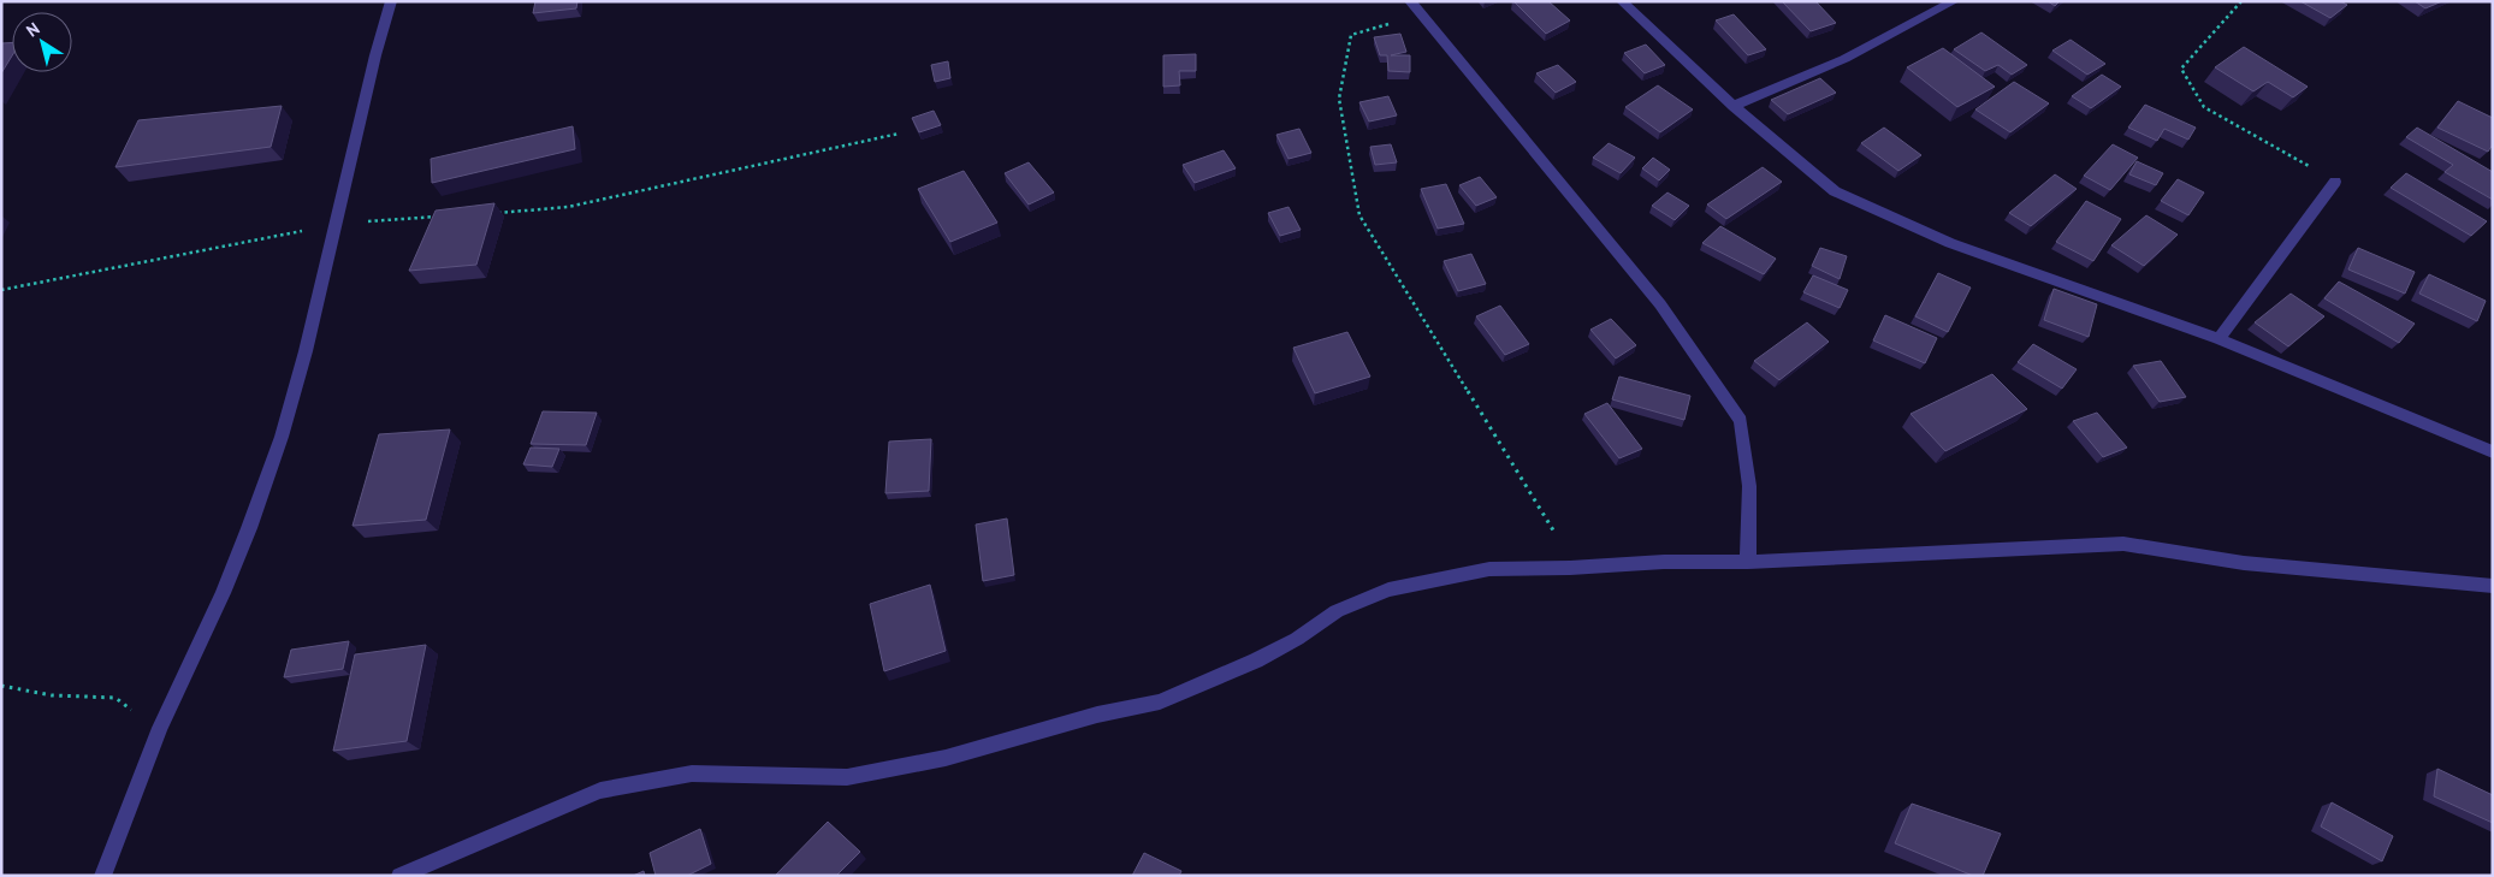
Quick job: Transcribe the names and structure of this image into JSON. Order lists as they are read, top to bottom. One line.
{"north":"top left"}
